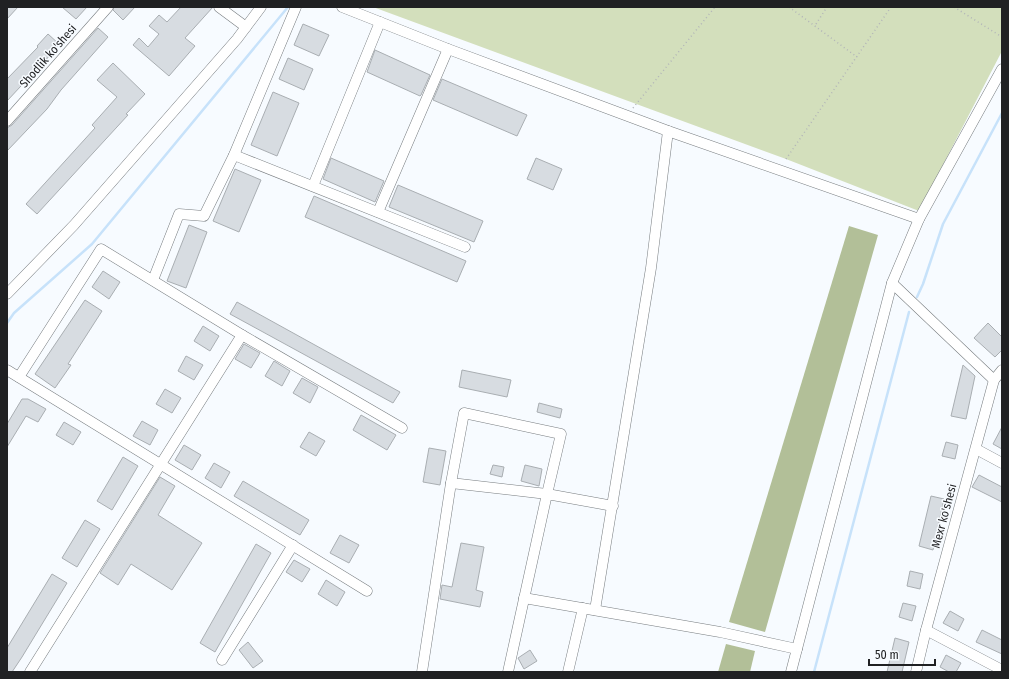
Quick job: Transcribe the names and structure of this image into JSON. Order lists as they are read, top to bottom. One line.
{"streets":{"street":["Shodlik ko'shesi","Mexr ko'shesi"]},"scale_bar":"50 m"}
